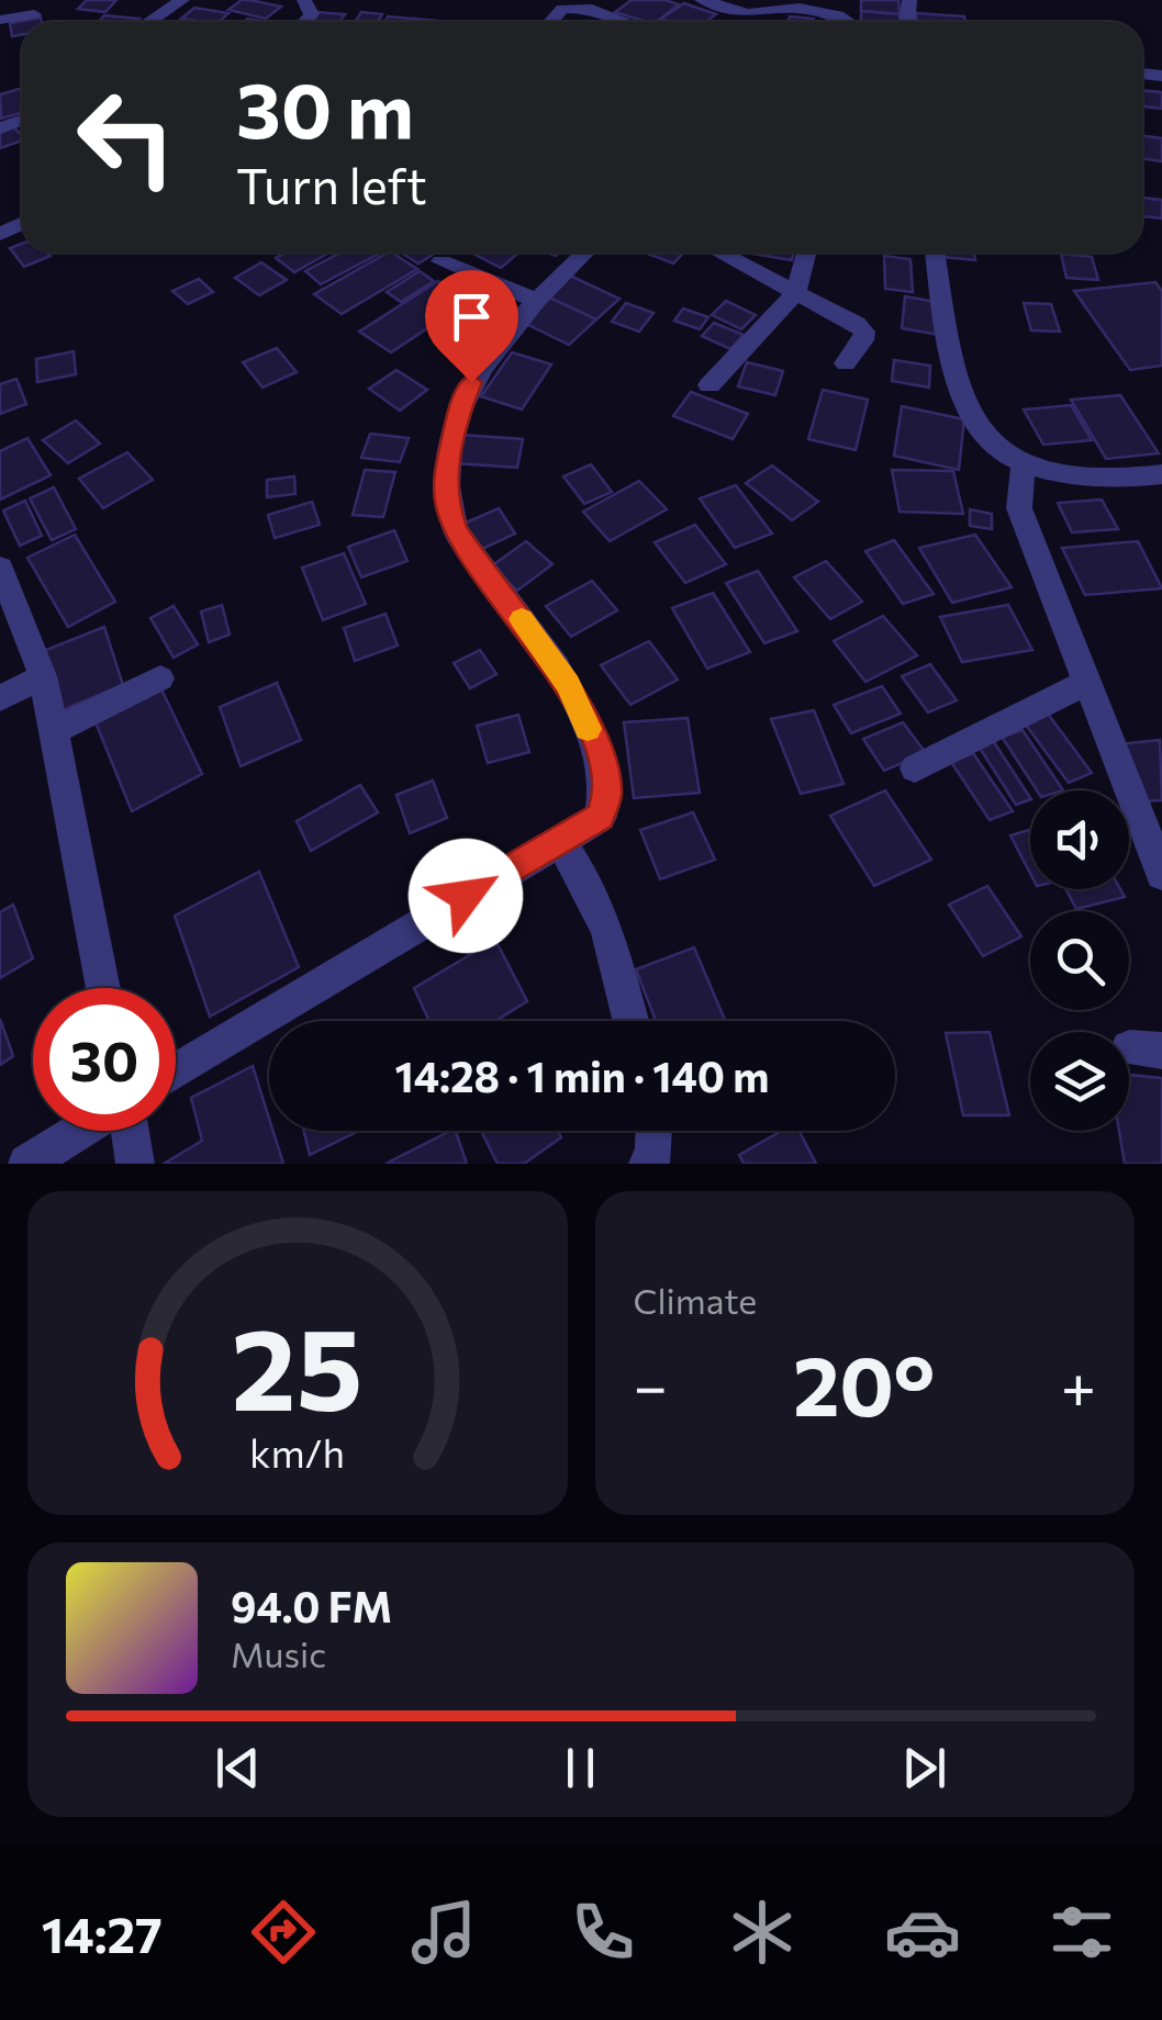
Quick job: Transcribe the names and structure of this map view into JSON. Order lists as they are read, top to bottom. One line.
{"page":{"turn":["30 m","Turn left"],"limit":"30","trip":"14:28 · 1 min · 140 m","tile":"Climate","heat":["−","20°","+"],"song":["94.0 FM","Music"],"tabs":"14:27","gauge":["25","km/h"]}}
